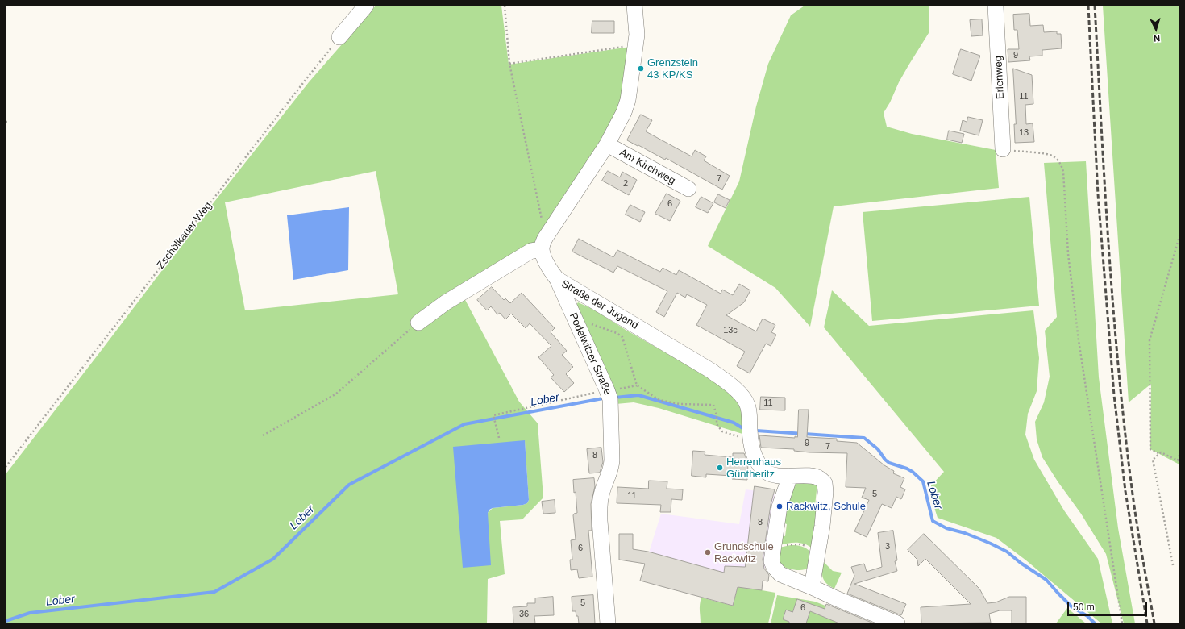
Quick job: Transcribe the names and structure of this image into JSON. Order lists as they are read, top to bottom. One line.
{"streets":{"street":["Erlenweg","Am Kirchweg","Straße der Jugend","Podelwitzer Straße"],"path":["Zschölkauer Weg"]},"crossings":[["Straße der Jugend","Podelwitzer Straße"]],"water":["Lober"],"places":["Grenzstein 43 KP/KS","Herrenhaus Güntheritz","Rackwitz, Schule","Grundschule Rackwitz"],"house_numbers":["9","11","13","7","2","6","13c","11","9","7","8","5","11","8","3","6","5","6","36"],"scale_bar":"50 m","north":"bottom"}
